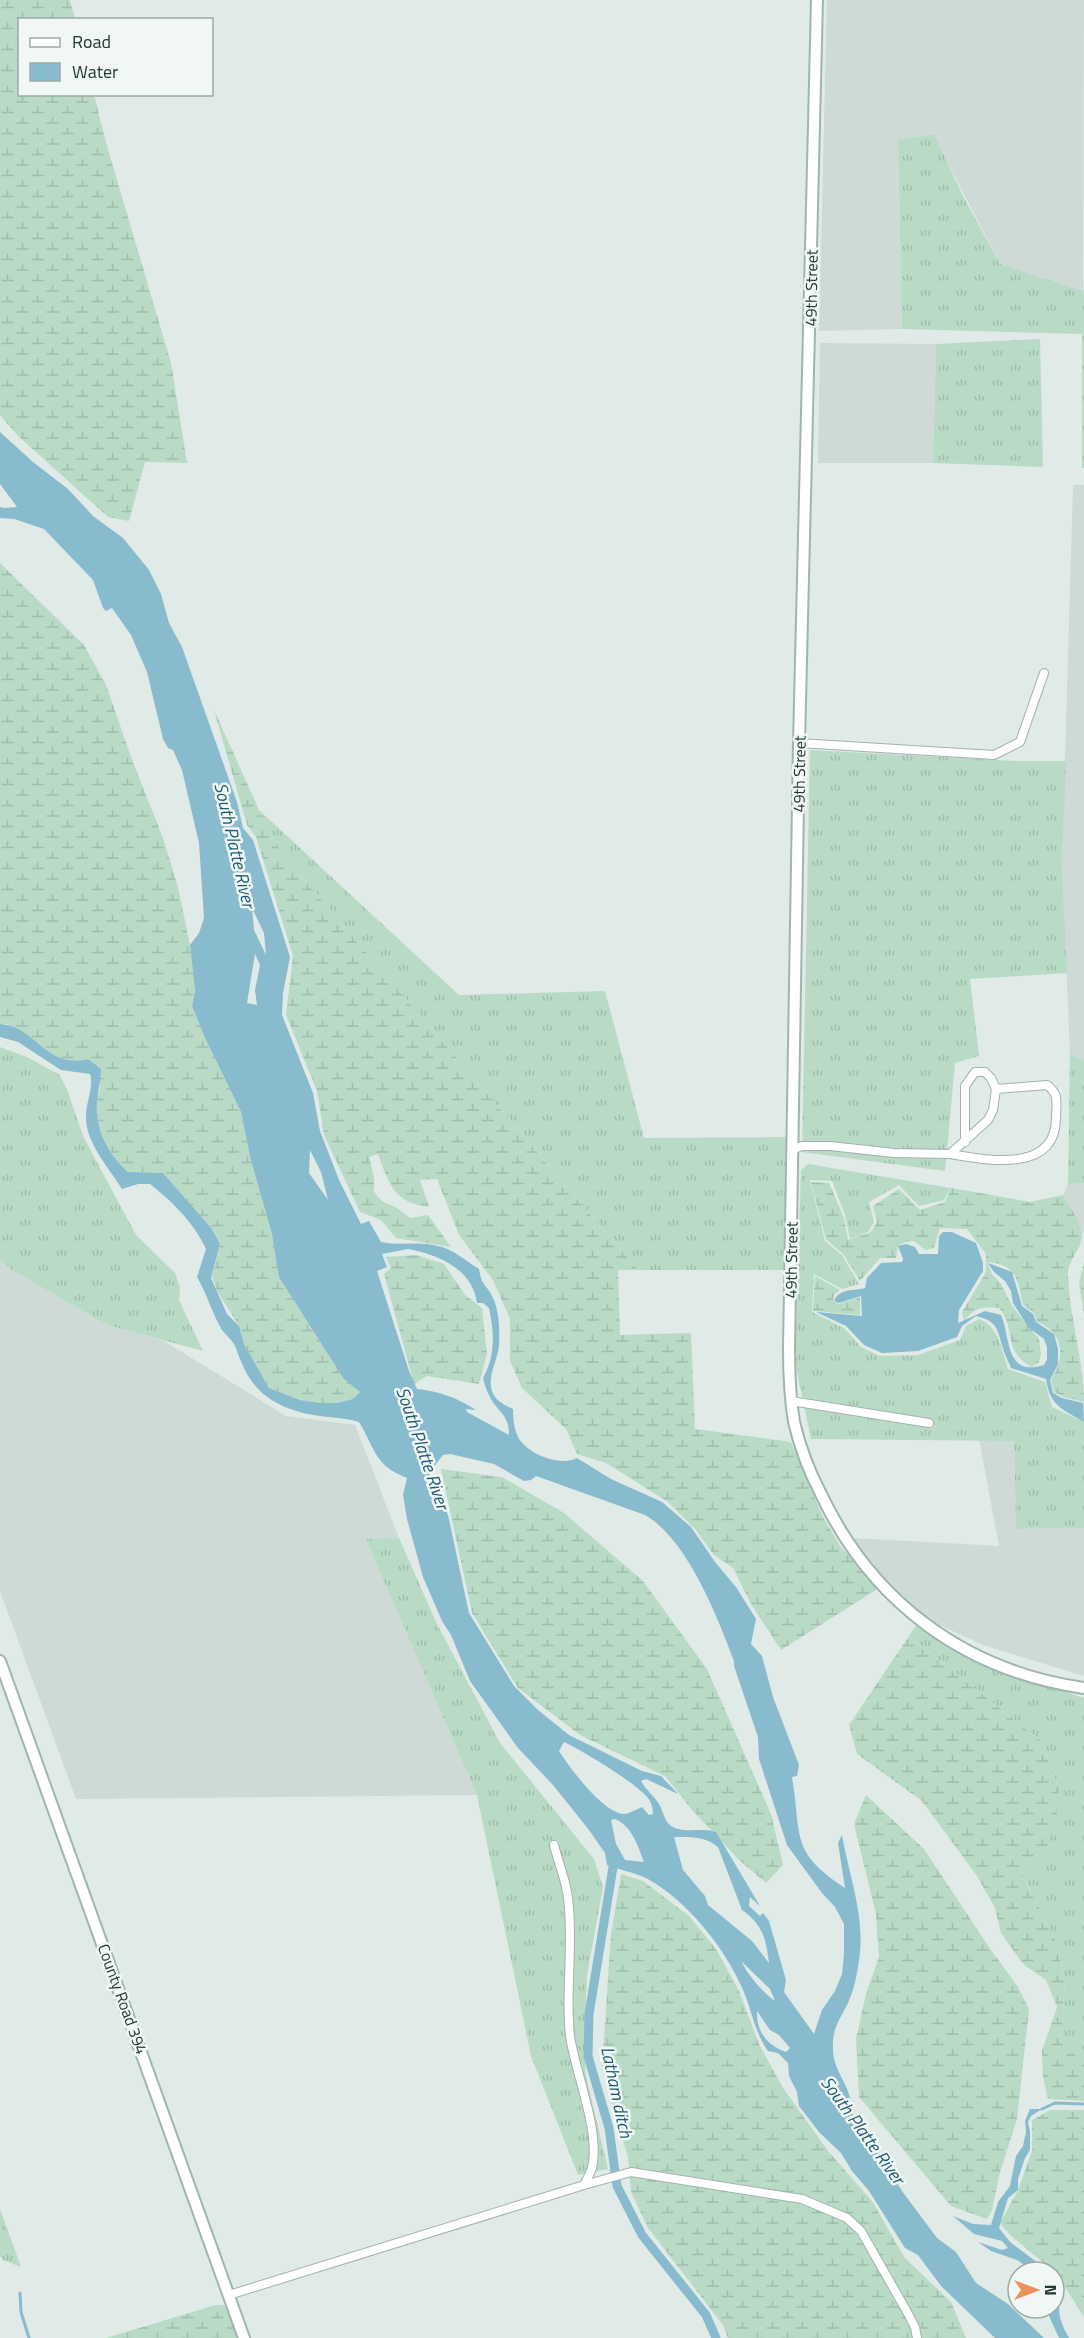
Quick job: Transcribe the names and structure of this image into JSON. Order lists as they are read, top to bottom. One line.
{"streets":{"street":["49th Street","County Road 394"]},"water":["South Platte River","Latham ditch"],"legend":["Road","Water"],"north":"right"}
